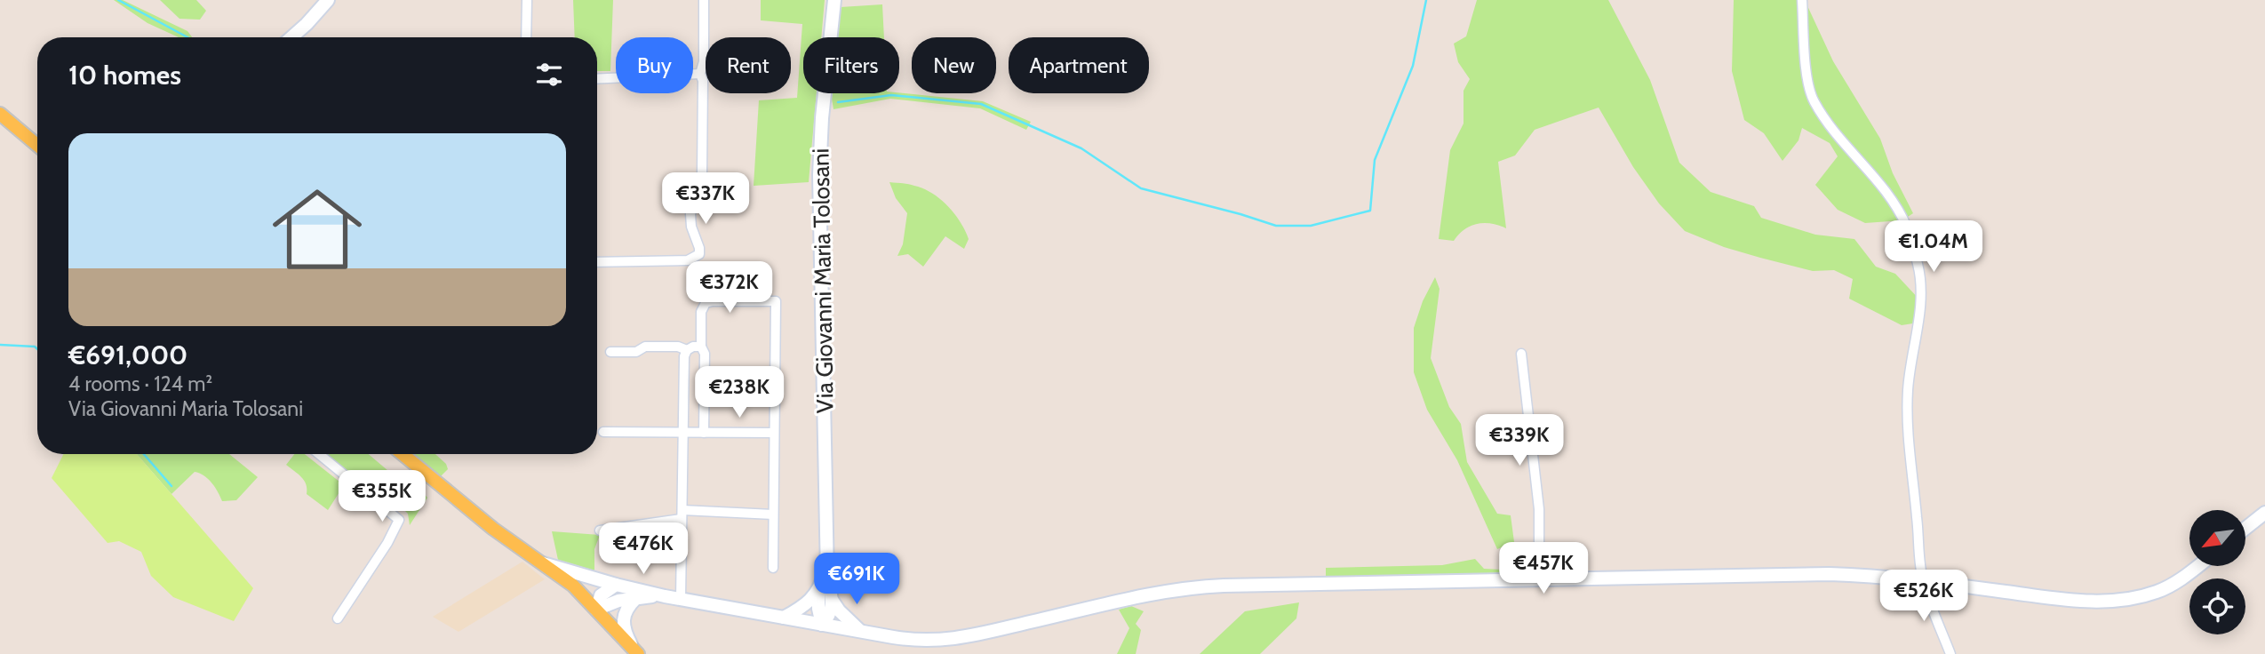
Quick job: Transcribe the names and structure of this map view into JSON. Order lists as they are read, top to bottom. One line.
{"streets":{"main road":["Via Giovanni Maria Tolosani"]},"north":"bottom left","page":{"chip":["Buy","Rent","Filters","New","Apartment"],"heading":"10 homes","list":[{"name":"€691,000","note":"4 rooms · 124 m² · Via Giovanni Maria Tolosani"}],"price":["€337K","€1.04M","€372K","€238K","€339K","€355K","€476K","€457K","€691K","€526K"]}}
